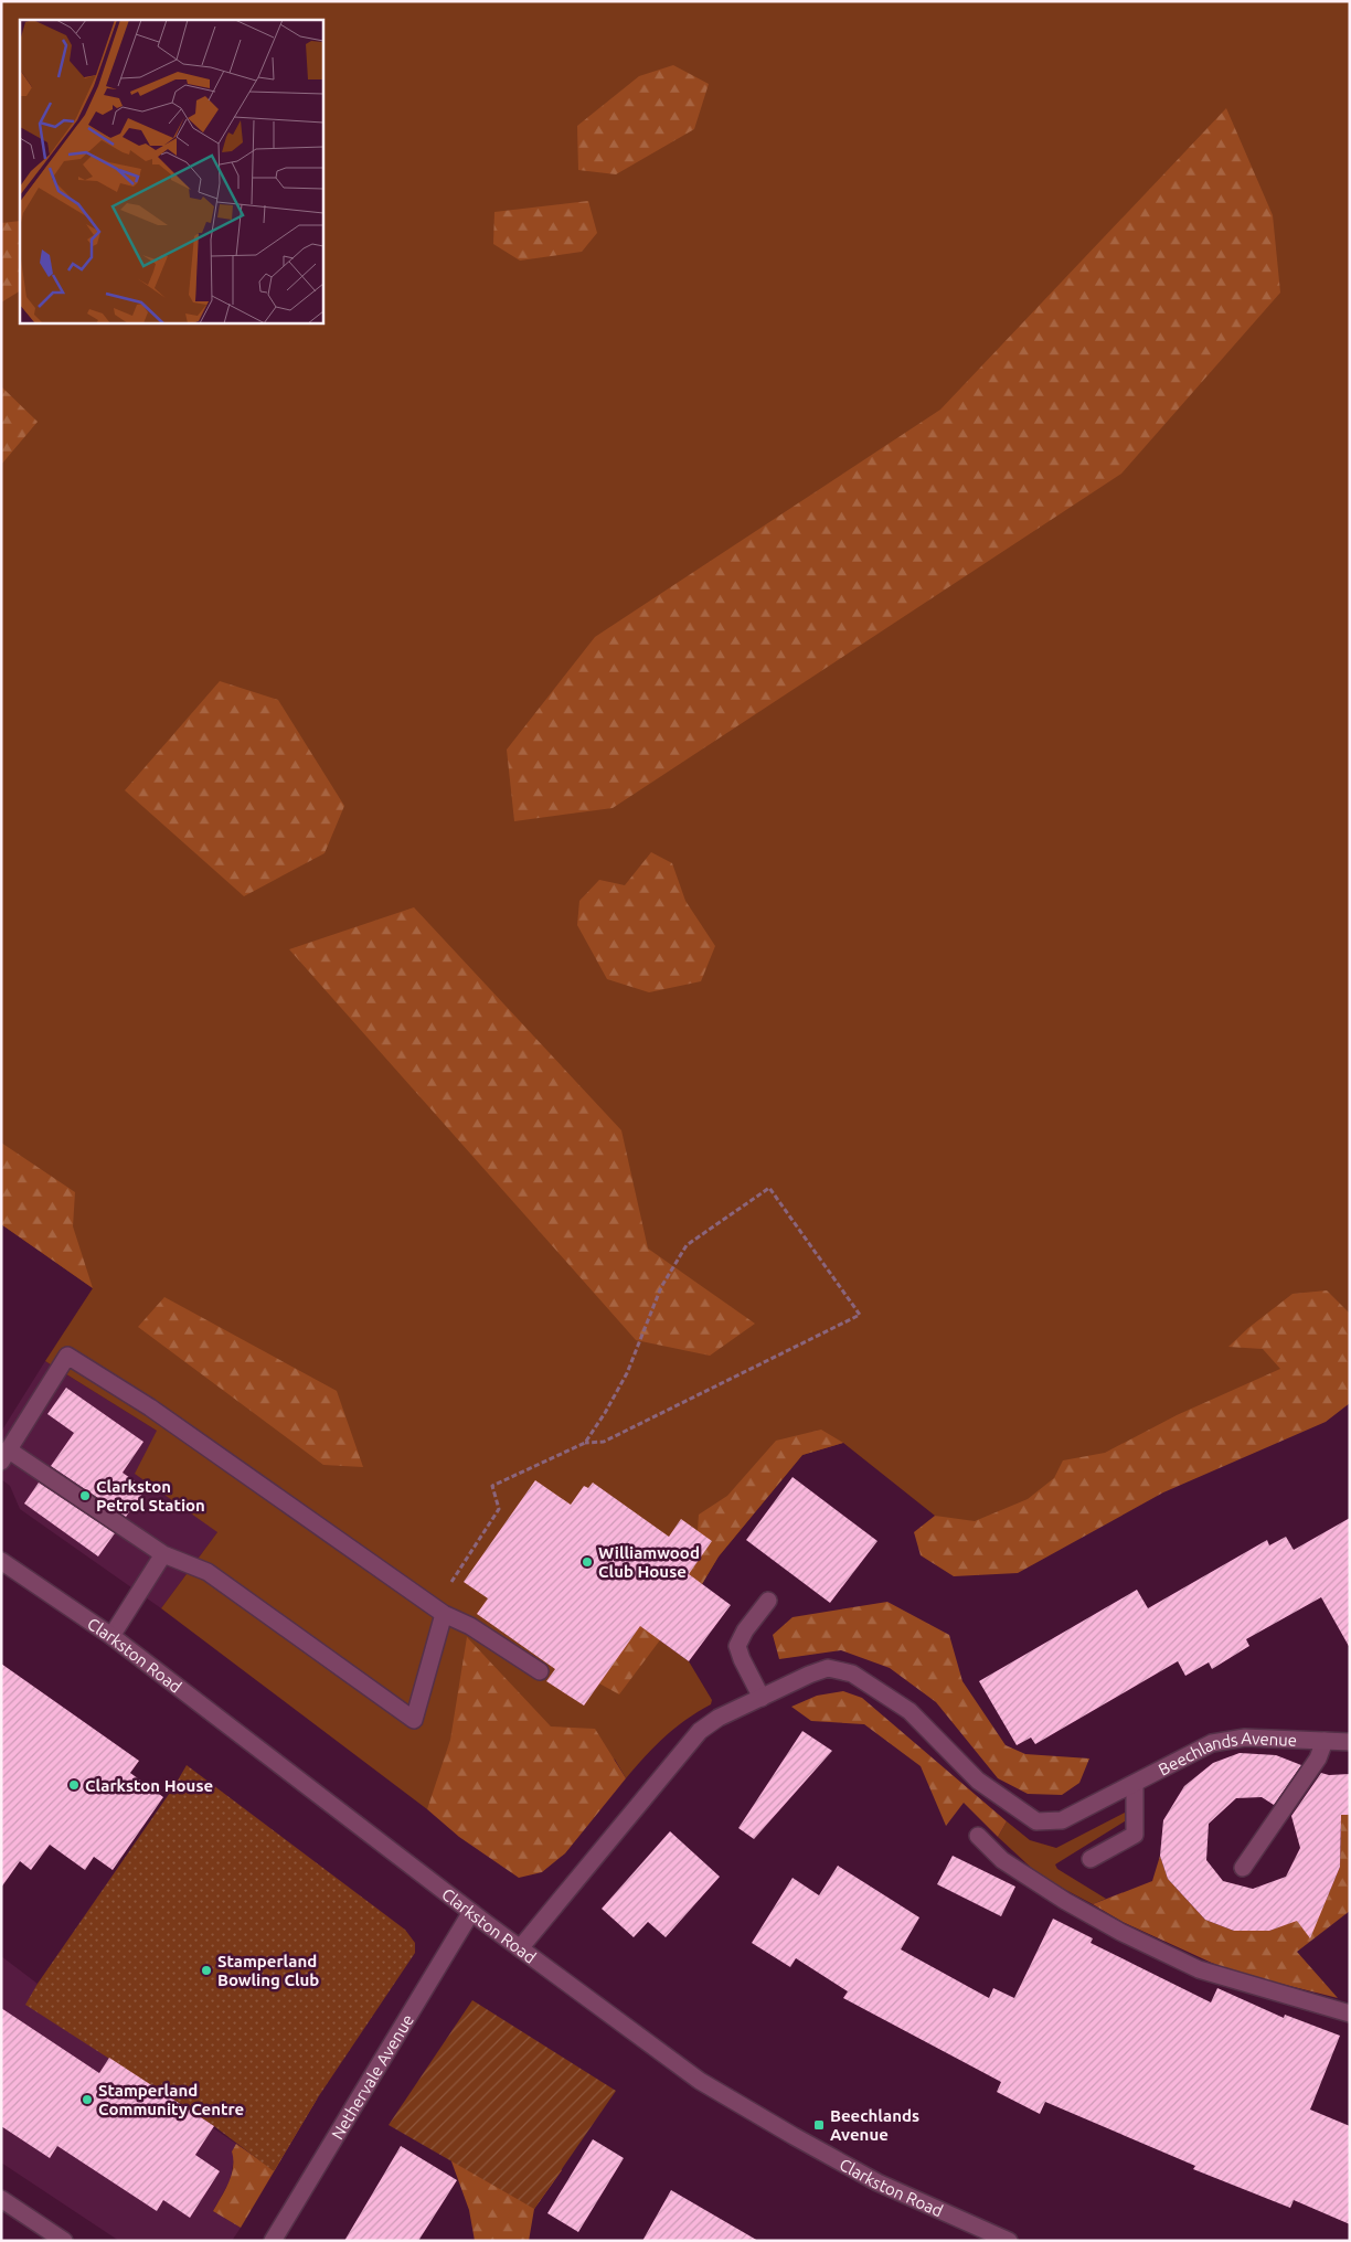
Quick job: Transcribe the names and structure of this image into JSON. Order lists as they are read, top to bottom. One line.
{"streets":{"street":["Clarkston Road","Beechlands Avenue","Nethervale Avenue"]},"crossings":[["Clarkston Road","Beechlands Avenue"],["Clarkston Road","Nethervale Avenue"]],"places":{"other":["Clarkston Petrol Station","Williamwood Club House","Clarkston House","Stamperland Bowling Club","Stamperland Community Centre"],"transit":["Beechlands Avenue"]}}
